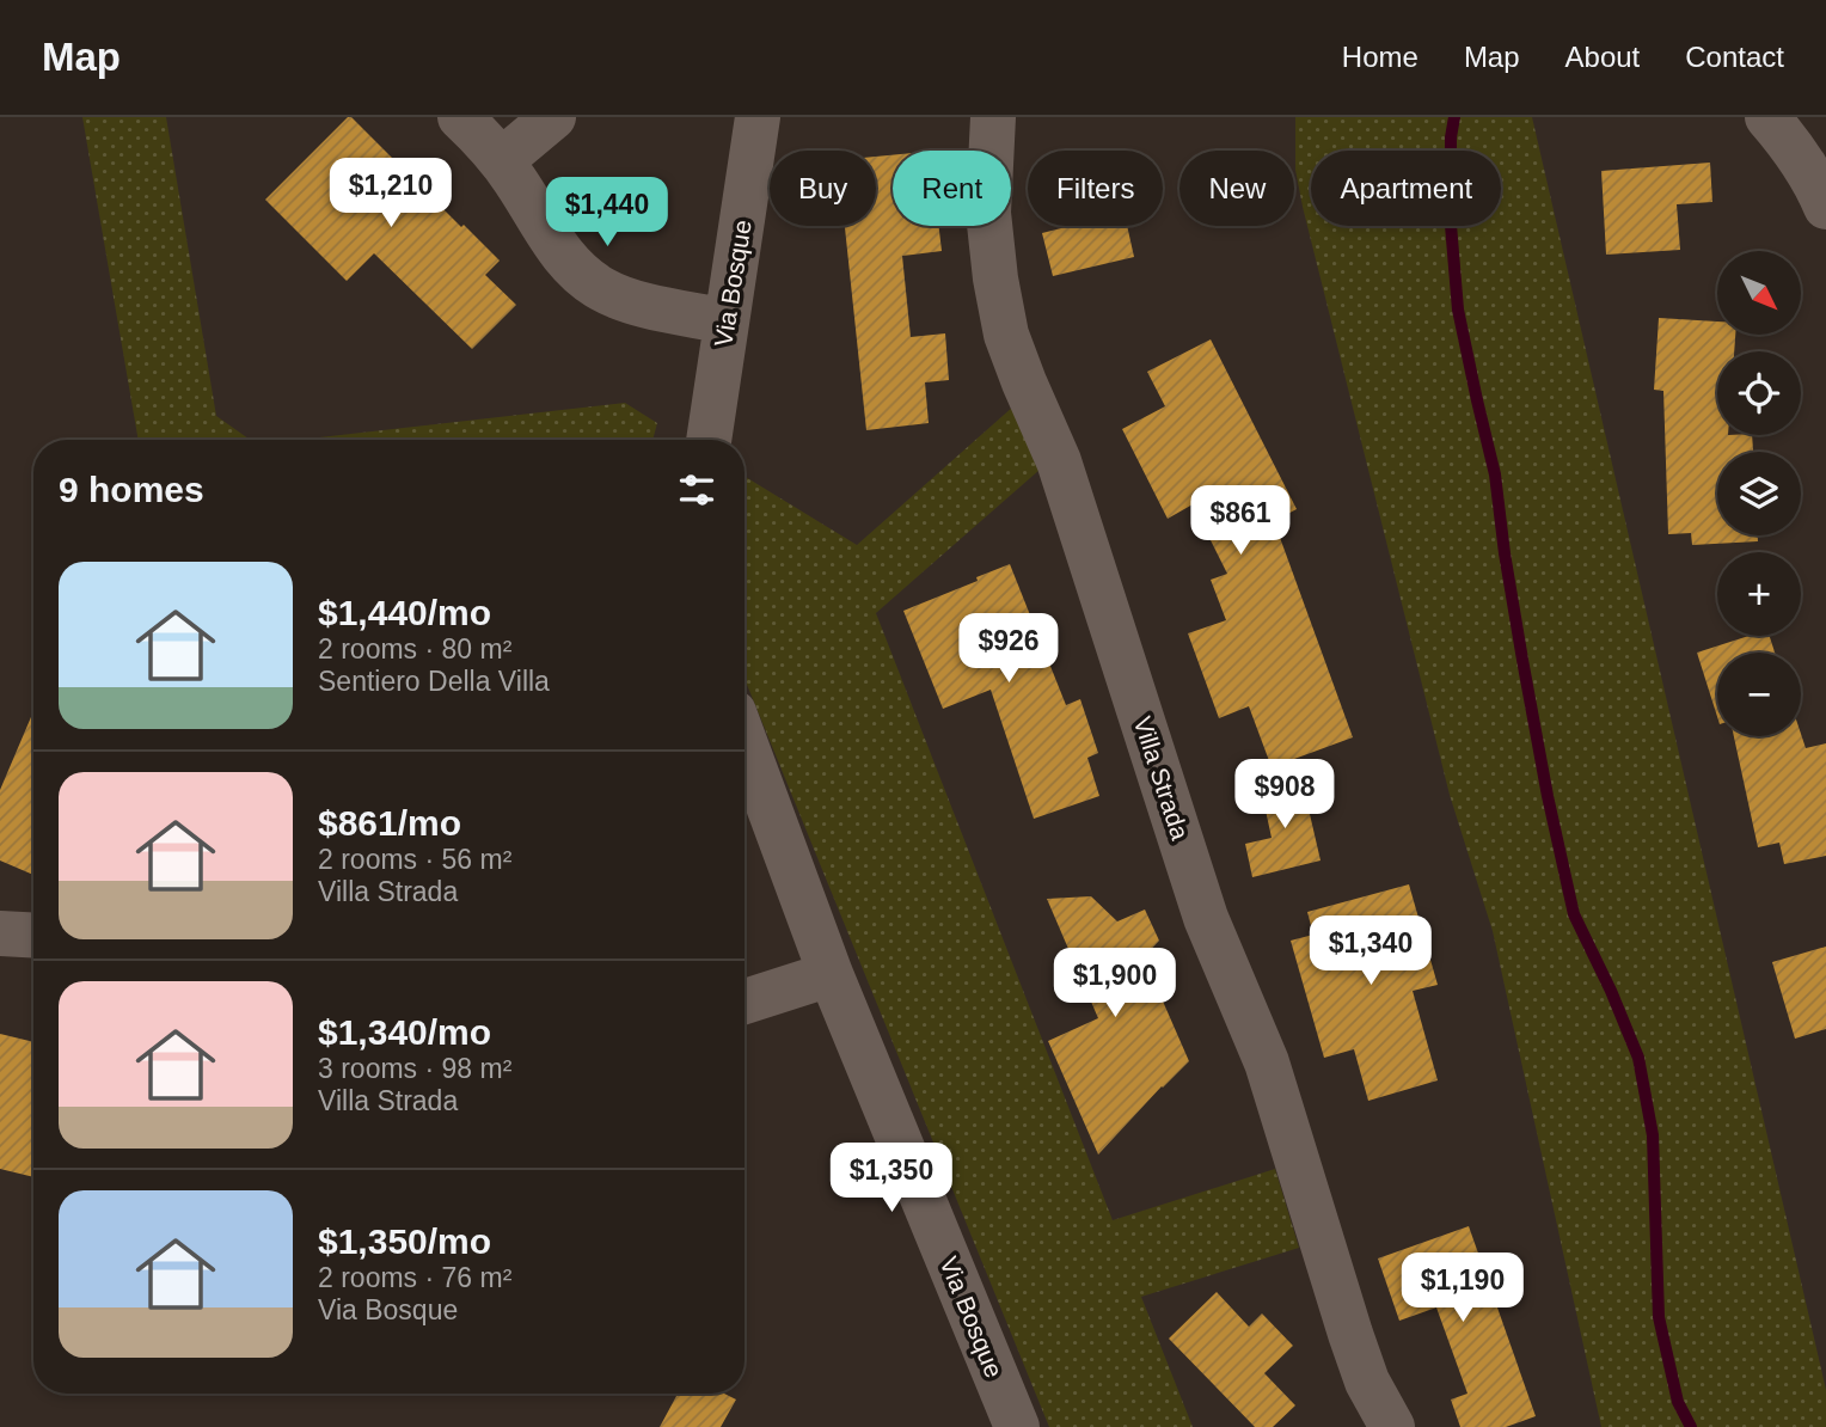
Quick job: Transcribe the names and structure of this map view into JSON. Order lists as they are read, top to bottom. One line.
{"streets":{"street":["Via Bosque","Villa Strada"]},"north":"bottom right","page":{"header":"Map","nav":["Home","Map","About","Contact"],"chip":["Buy","Rent","Filters","New","Apartment"],"price":["$1,210","$1,440","$861","$926","$908","$1,340","$1,900","$1,350","$1,190"],"map_buttons":["+","−"],"heading":"9 homes","list":[{"name":"$1,440/mo","note":"2 rooms · 80 m² · Sentiero Della Villa"},{"name":"$861/mo","note":"2 rooms · 56 m² · Villa Strada"},{"name":"$1,340/mo","note":"3 rooms · 98 m² · Villa Strada"},{"name":"$1,350/mo","note":"2 rooms · 76 m² · Via Bosque"}]}}
